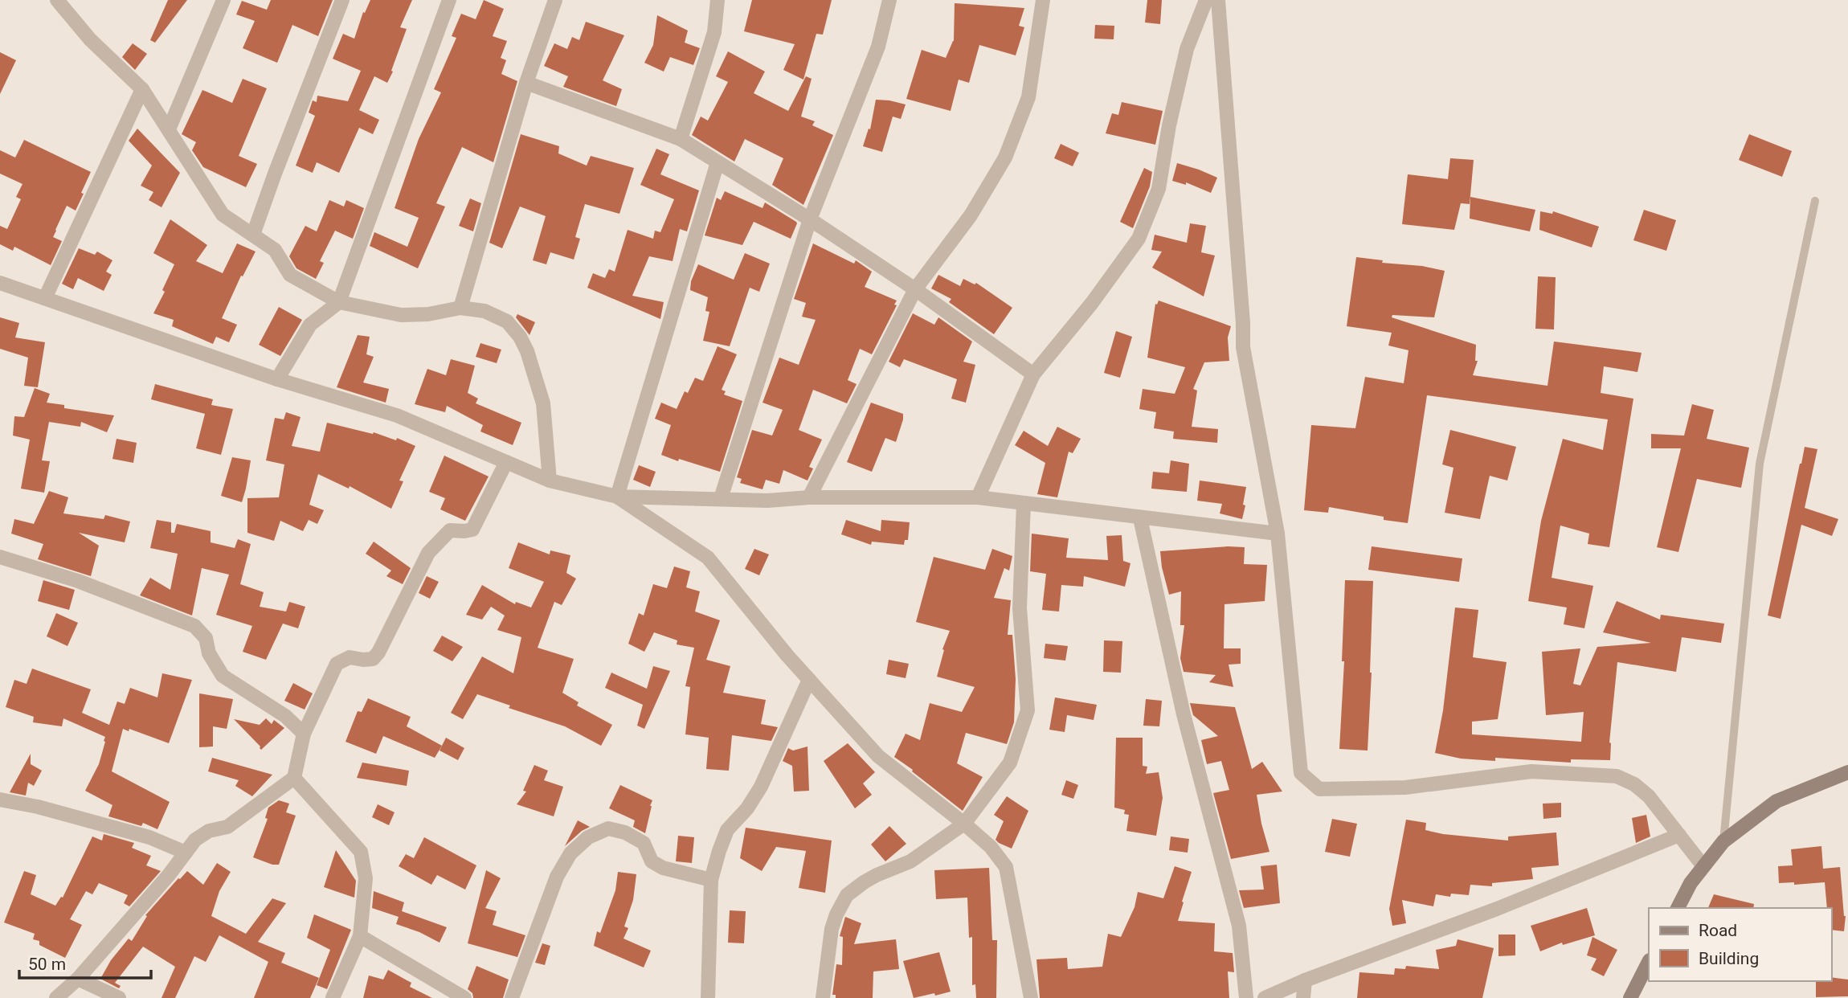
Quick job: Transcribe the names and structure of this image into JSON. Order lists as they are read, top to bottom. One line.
{"legend":["Road","Building"],"scale_bar":"50 m"}
